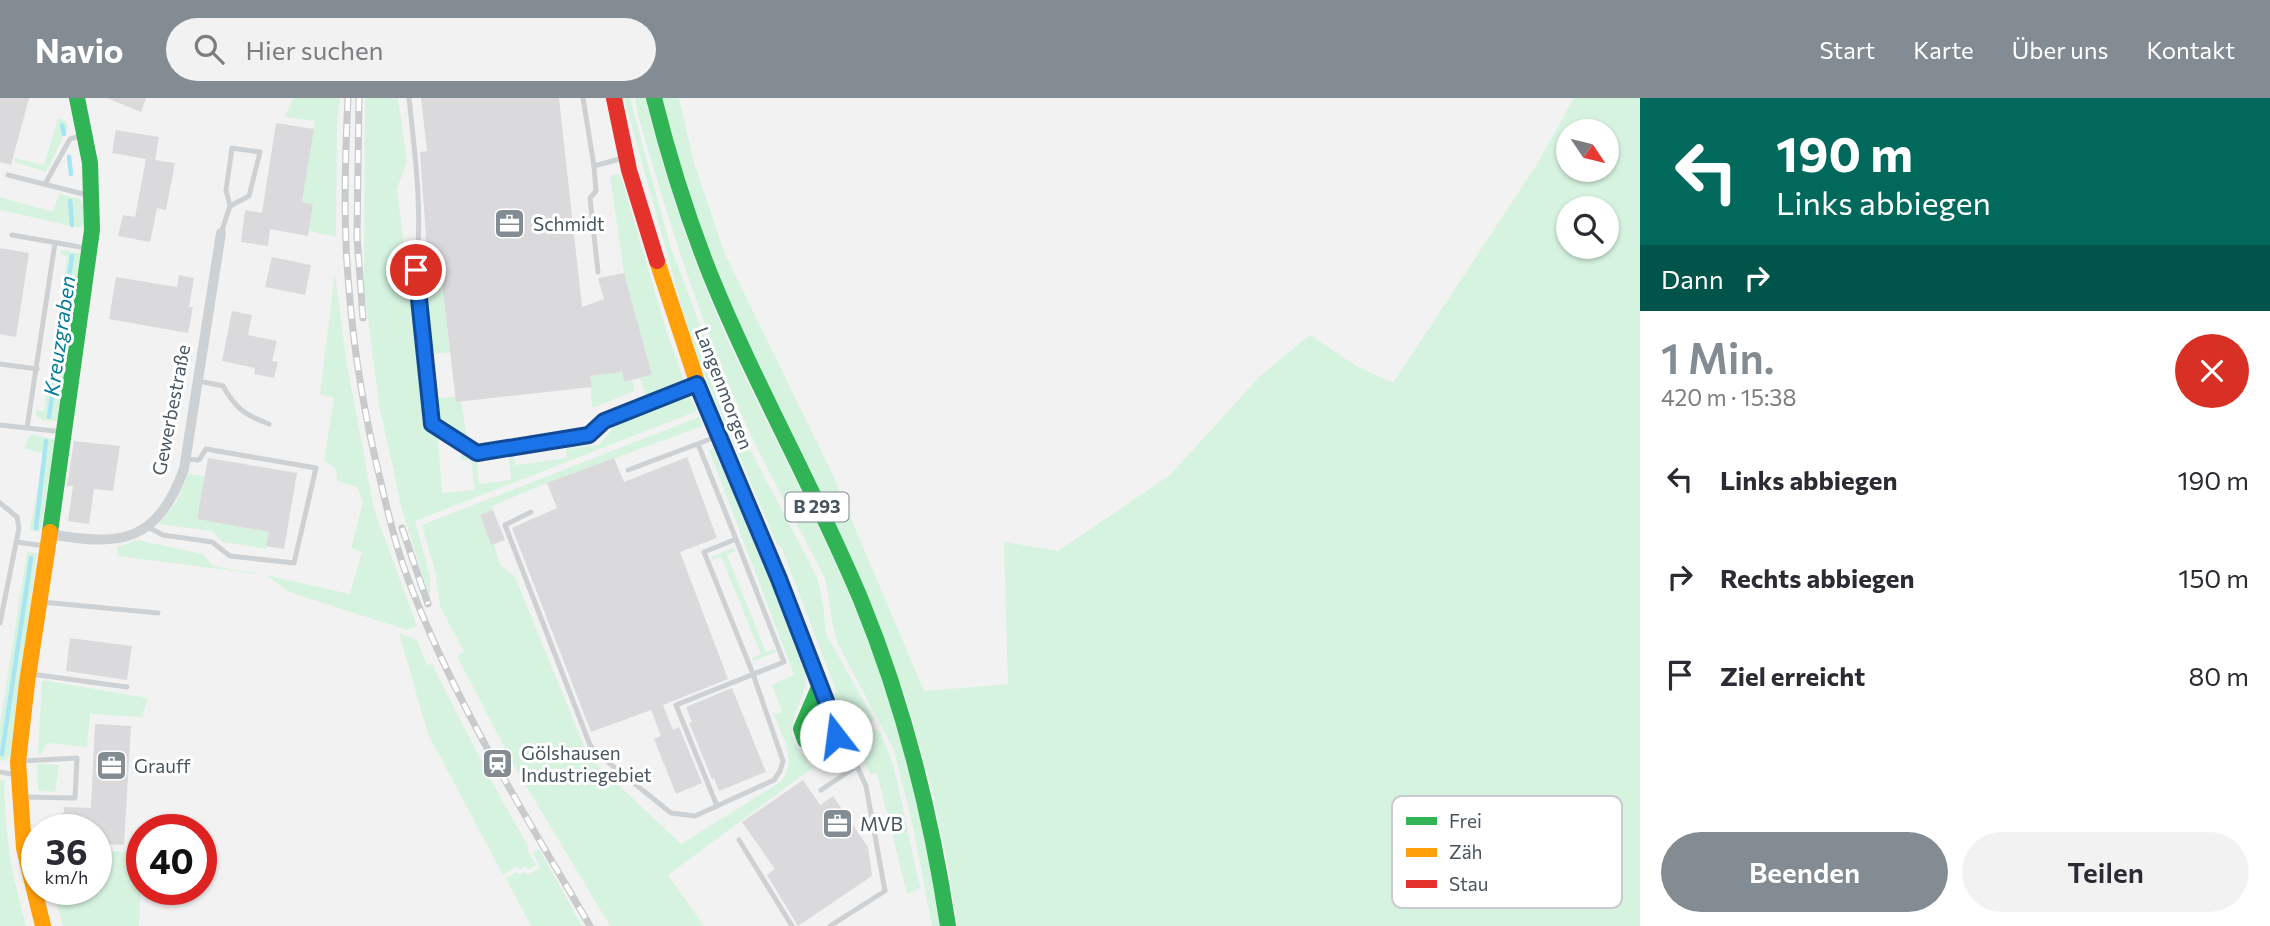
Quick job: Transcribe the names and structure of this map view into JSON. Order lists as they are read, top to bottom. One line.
{"streets":{"street":["Langenmorgen","Gewerbestraße","B 293"]},"water":["Kreuzgraben"],"places":{"office":["Schmidt","Grauff","MVB"],"station":["Gölshausen Industriegebiet"]},"legend":["Frei","Zäh","Stau"],"north":"bottom right","page":{"header":"Navio","search":"Hier suchen","nav":["Start","Karte","Über uns","Kontakt"],"turn":["190 m","Links abbiegen"],"then":"Dann","heading":["1 Min.","420 m · 15:38"],"list":[{"name":"Links abbiegen","value":"190 m"},{"name":"Rechts abbiegen","value":"150 m"},{"name":"Ziel erreicht","value":"80 m"}],"speed":"36 km/h","limit":"40","buttons":["Beenden","Teilen"]}}
